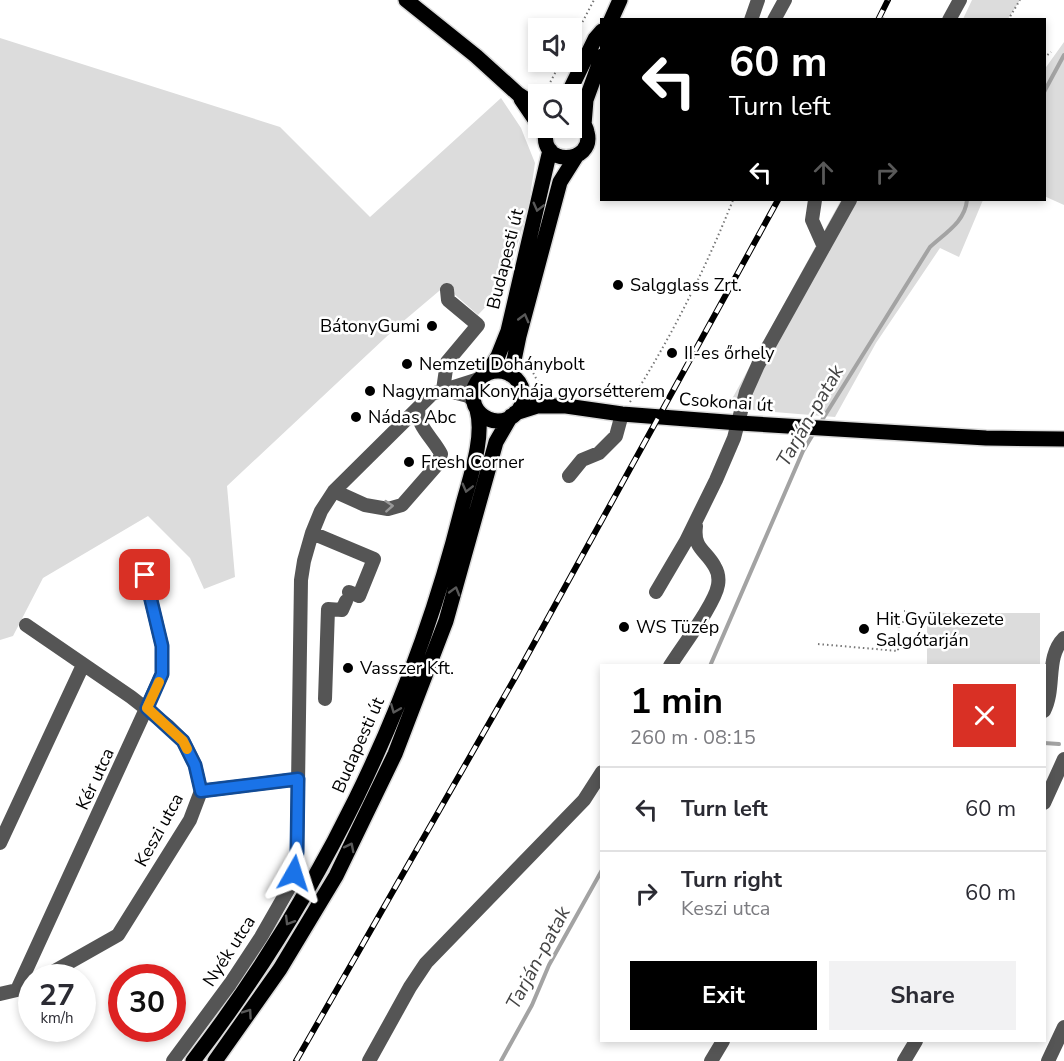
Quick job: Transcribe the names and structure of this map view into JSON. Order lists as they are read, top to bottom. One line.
{"streets":{"main road":["Budapesti út","Csokonai út"],"street":["Kér utca","Keszi utca","Nyék utca"]},"crossings":[["Kér utca","Keszi utca"]],"water":["Tarján-patak"],"places":["Salgglass Zrt.","BátonyGumi","II-es őrhely","Nemzeti Dohánybolt","Nagymama Konyhája gyorsétterem","Nádas Abc","Fresh Corner","WS Tüzép","Hit Gyülekezete Salgótarján","Vasszer Kft."],"page":{"turn":["60 m","Turn left"],"heading":["1 min","260 m · 08:15"],"list":[{"name":"Turn left","value":"60 m"},{"name":"Turn right","note":"Keszi utca","value":"60 m"}],"buttons":["Exit","Share"],"speed":"27 km/h","limit":"30"}}
